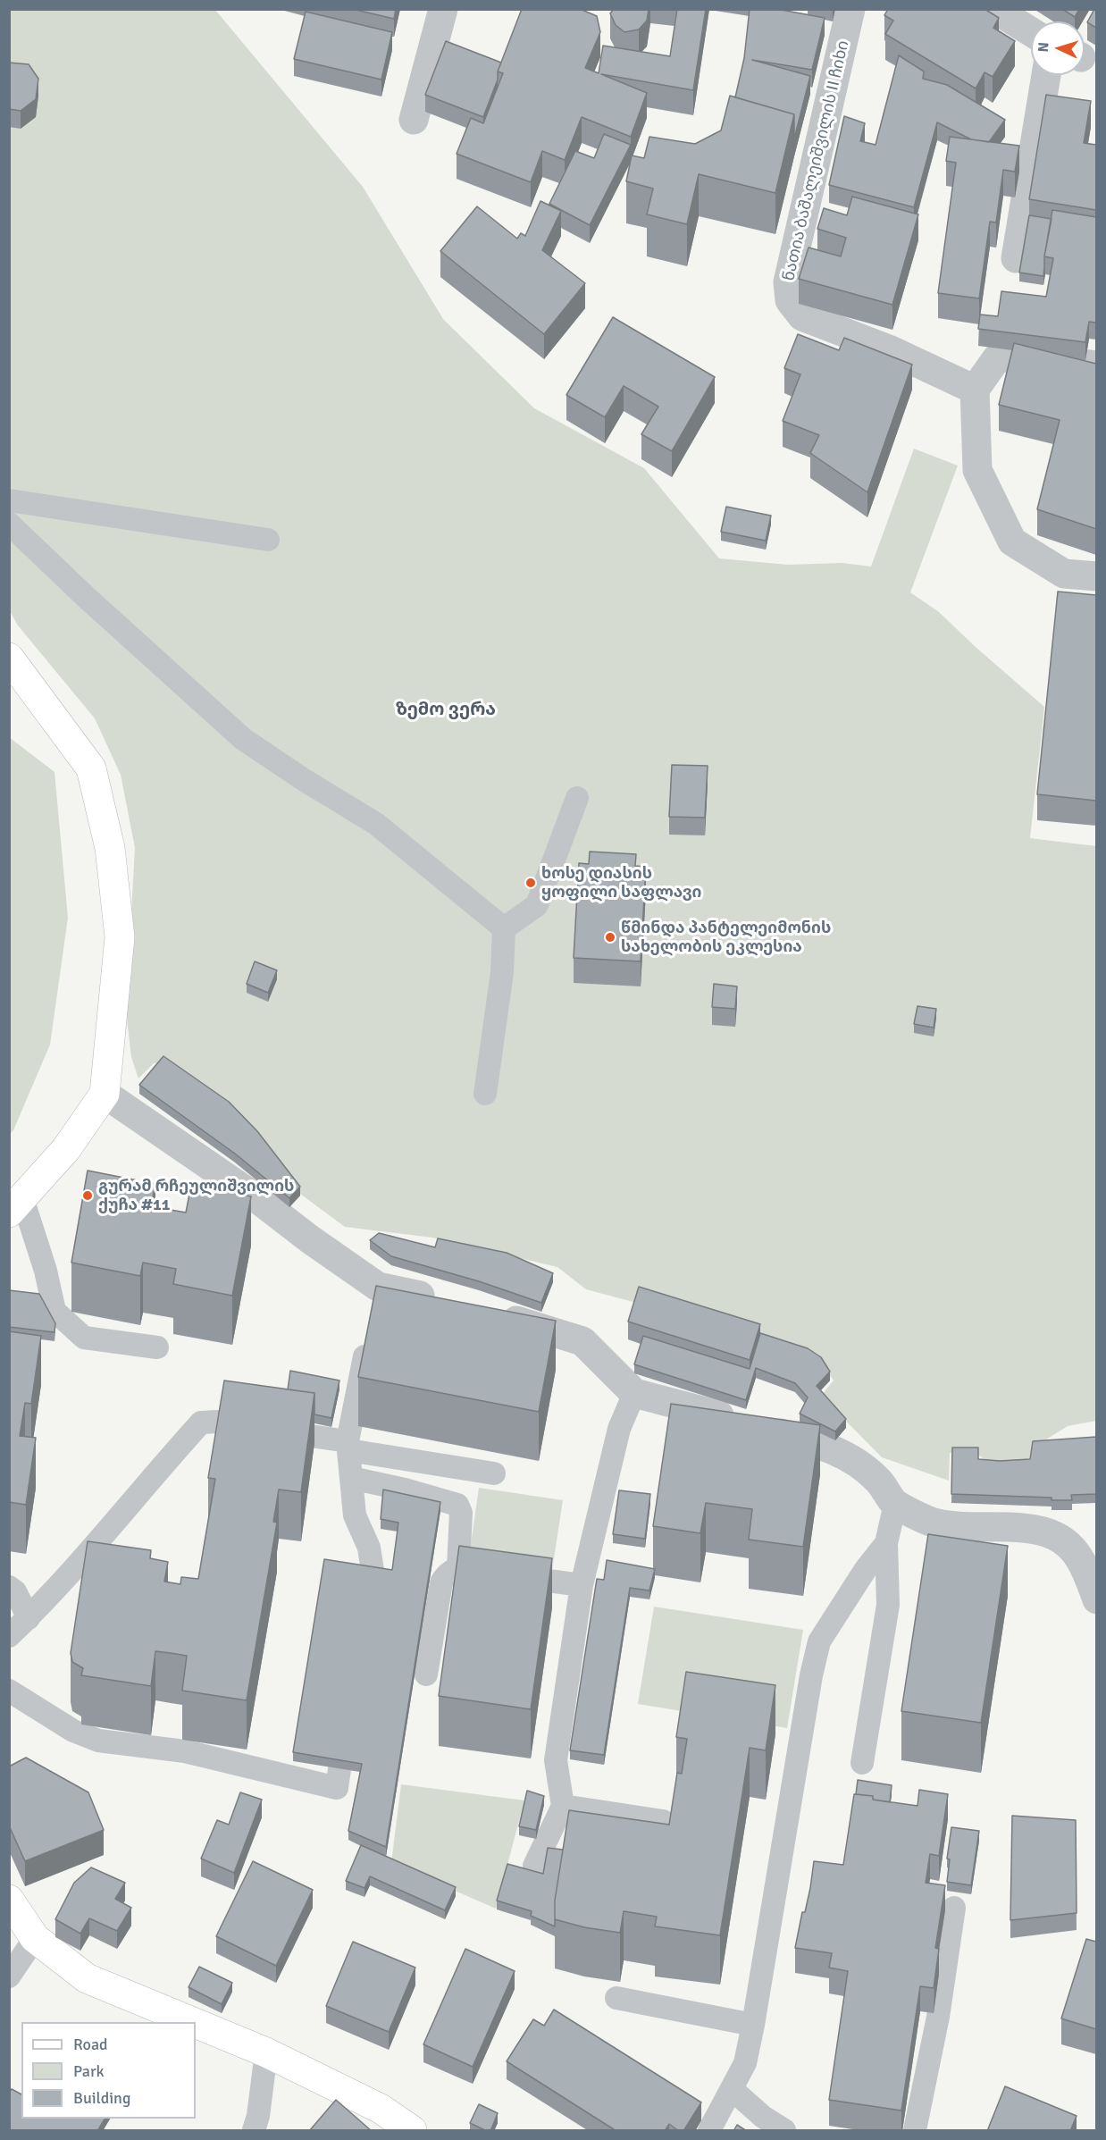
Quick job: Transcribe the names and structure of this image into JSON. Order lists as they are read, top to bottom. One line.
{"streets":{"street":["ნათია ბაშალეიშვილის II ჩიხი"]},"districts":["ზემო ვერა"],"places":["ხოსე დიასის ყოფილი საფლავი","წმინდა პანტელეიმონის სახელობის ეკლესია","გურამ რჩეულიშვილის ქუჩა #11"],"legend":["Road","Park","Building"],"north":"left"}
